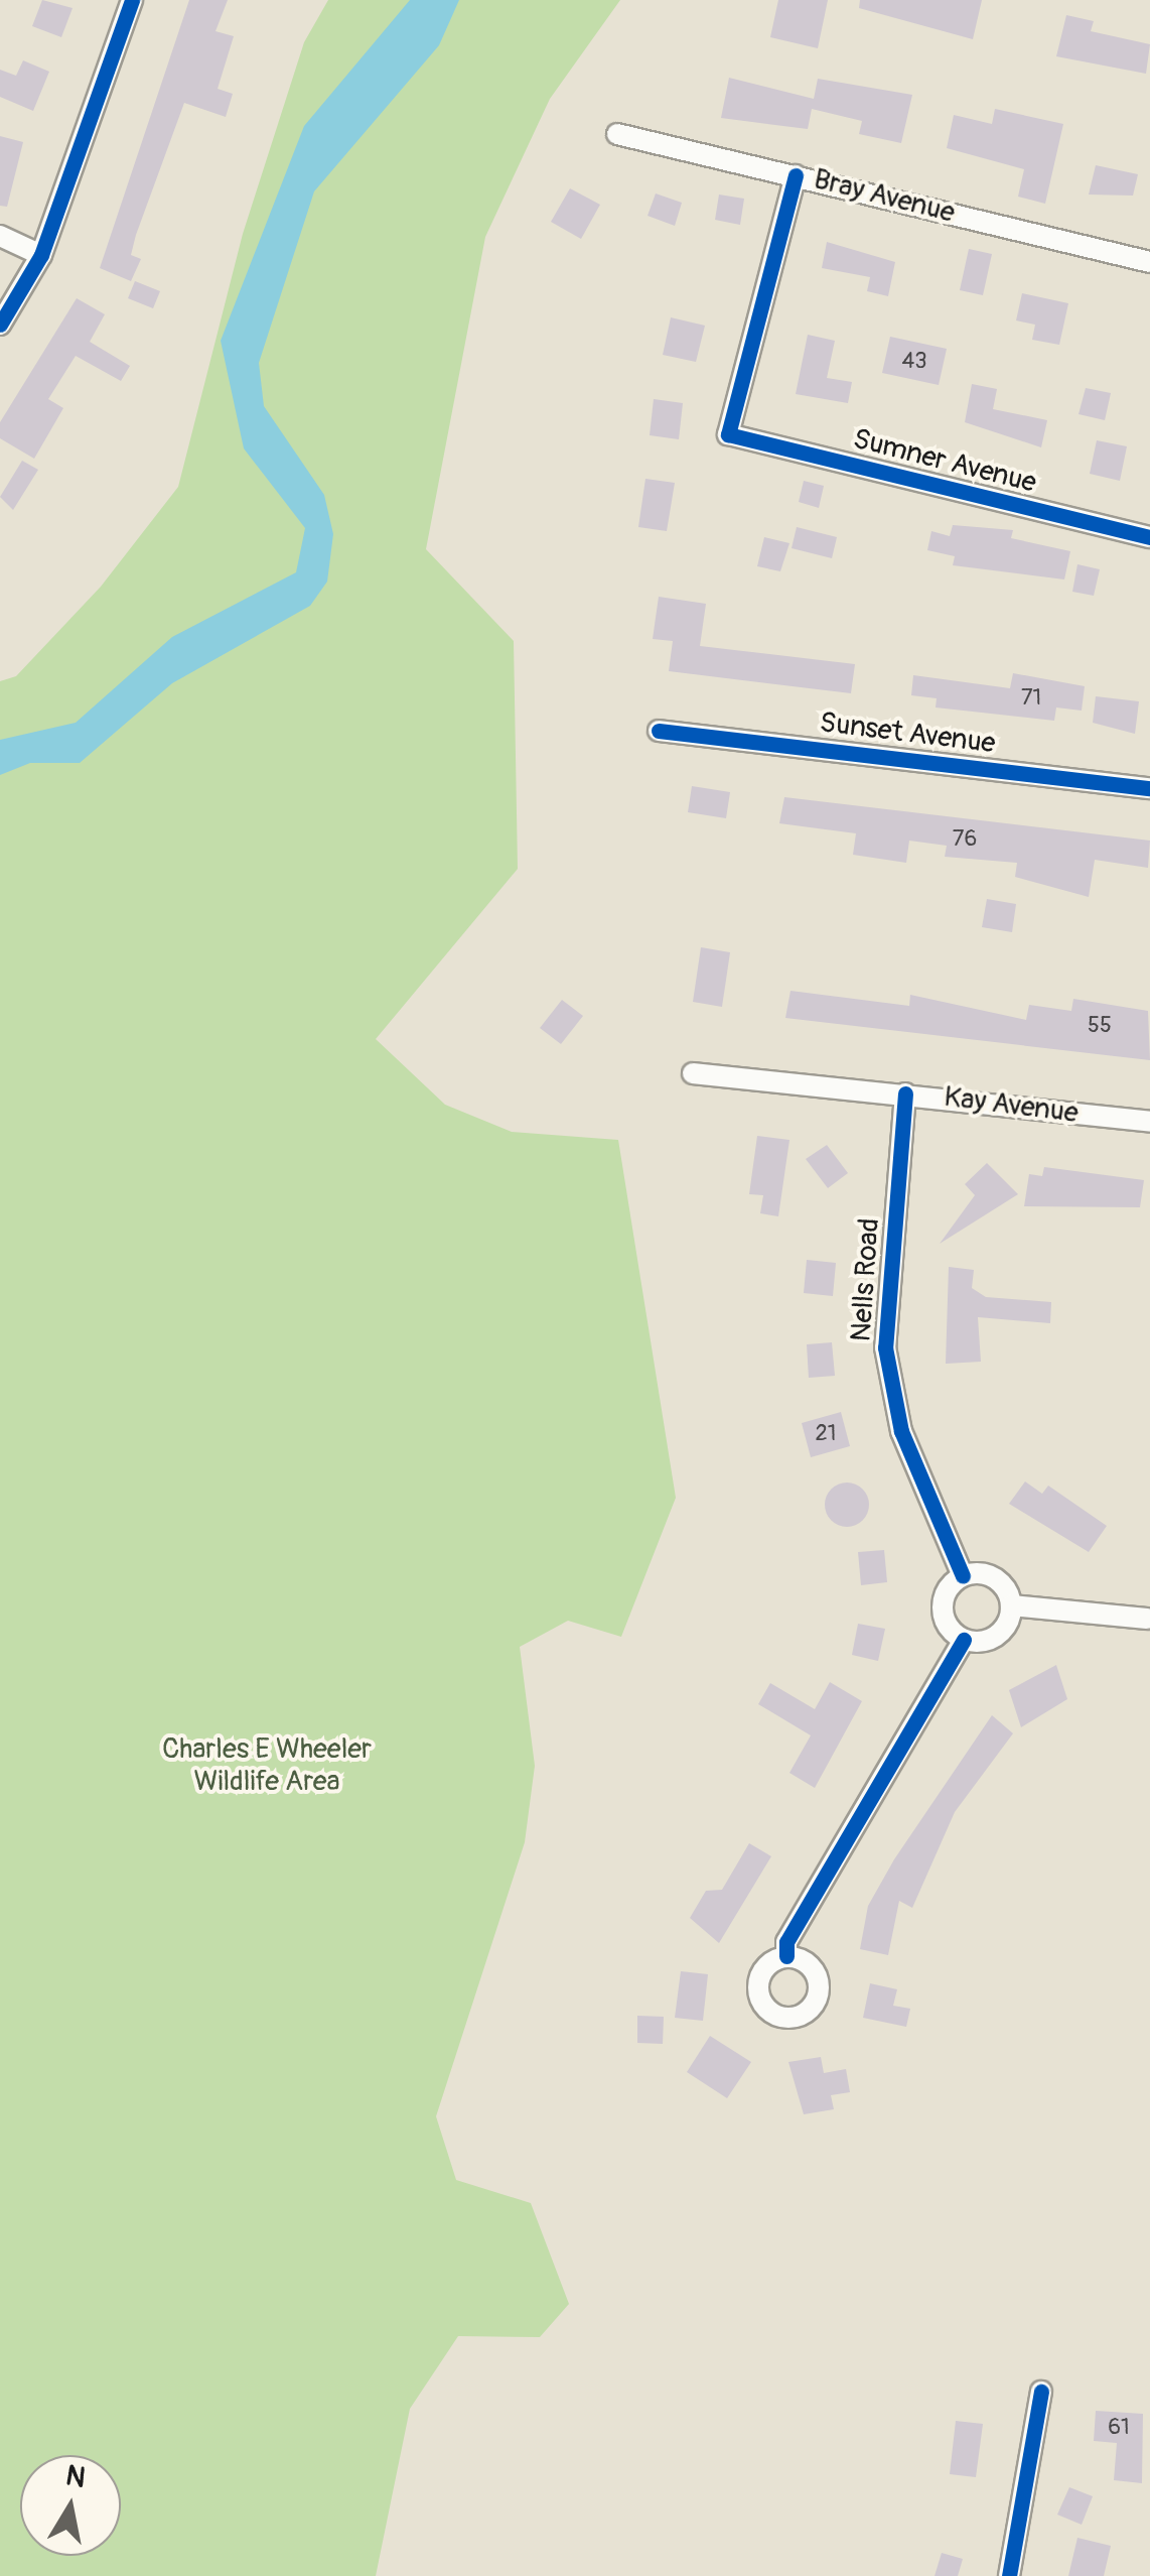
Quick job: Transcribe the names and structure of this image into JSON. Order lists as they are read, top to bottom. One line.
{"streets":{"street":["Bray Avenue","Sumner Avenue","Sunset Avenue","Kay Avenue","Nells Road"]},"crossings":[["Bray Avenue","Sumner Avenue"],["Kay Avenue","Nells Road"]],"parks":["Charles E Wheeler Wildlife Area"],"house_numbers":["43","71","76","55","21","61"],"north":"top"}
